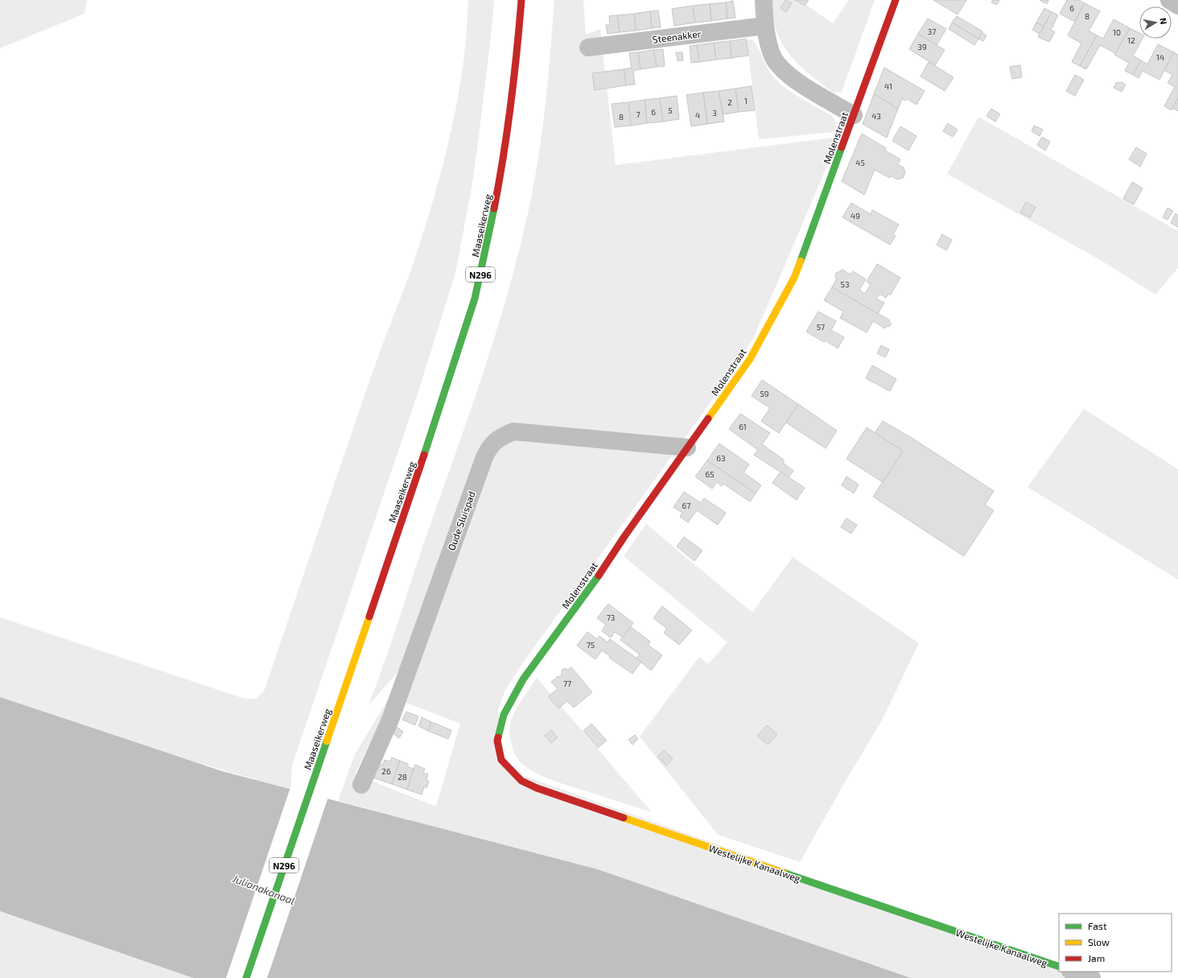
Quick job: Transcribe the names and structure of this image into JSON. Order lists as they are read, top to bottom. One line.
{"streets":{"street":["Steenakker","Molenstraat","Maaseikerweg","N296","Oude Sluispad","Westelijke Kanaalweg"]},"crossings":[["Molenstraat","Oude Sluispad"],["Molenstraat","Westelijke Kanaalweg"]],"water":["Julianakanaal"],"house_numbers":["6","8","37","10","12","39","14","41","1","2","5","6","3","7","4","43","8","45","49","53","57","59","61","63","65","67","73","75","77","26","28"],"legend":["Fast","Slow","Jam"],"north":"right"}
